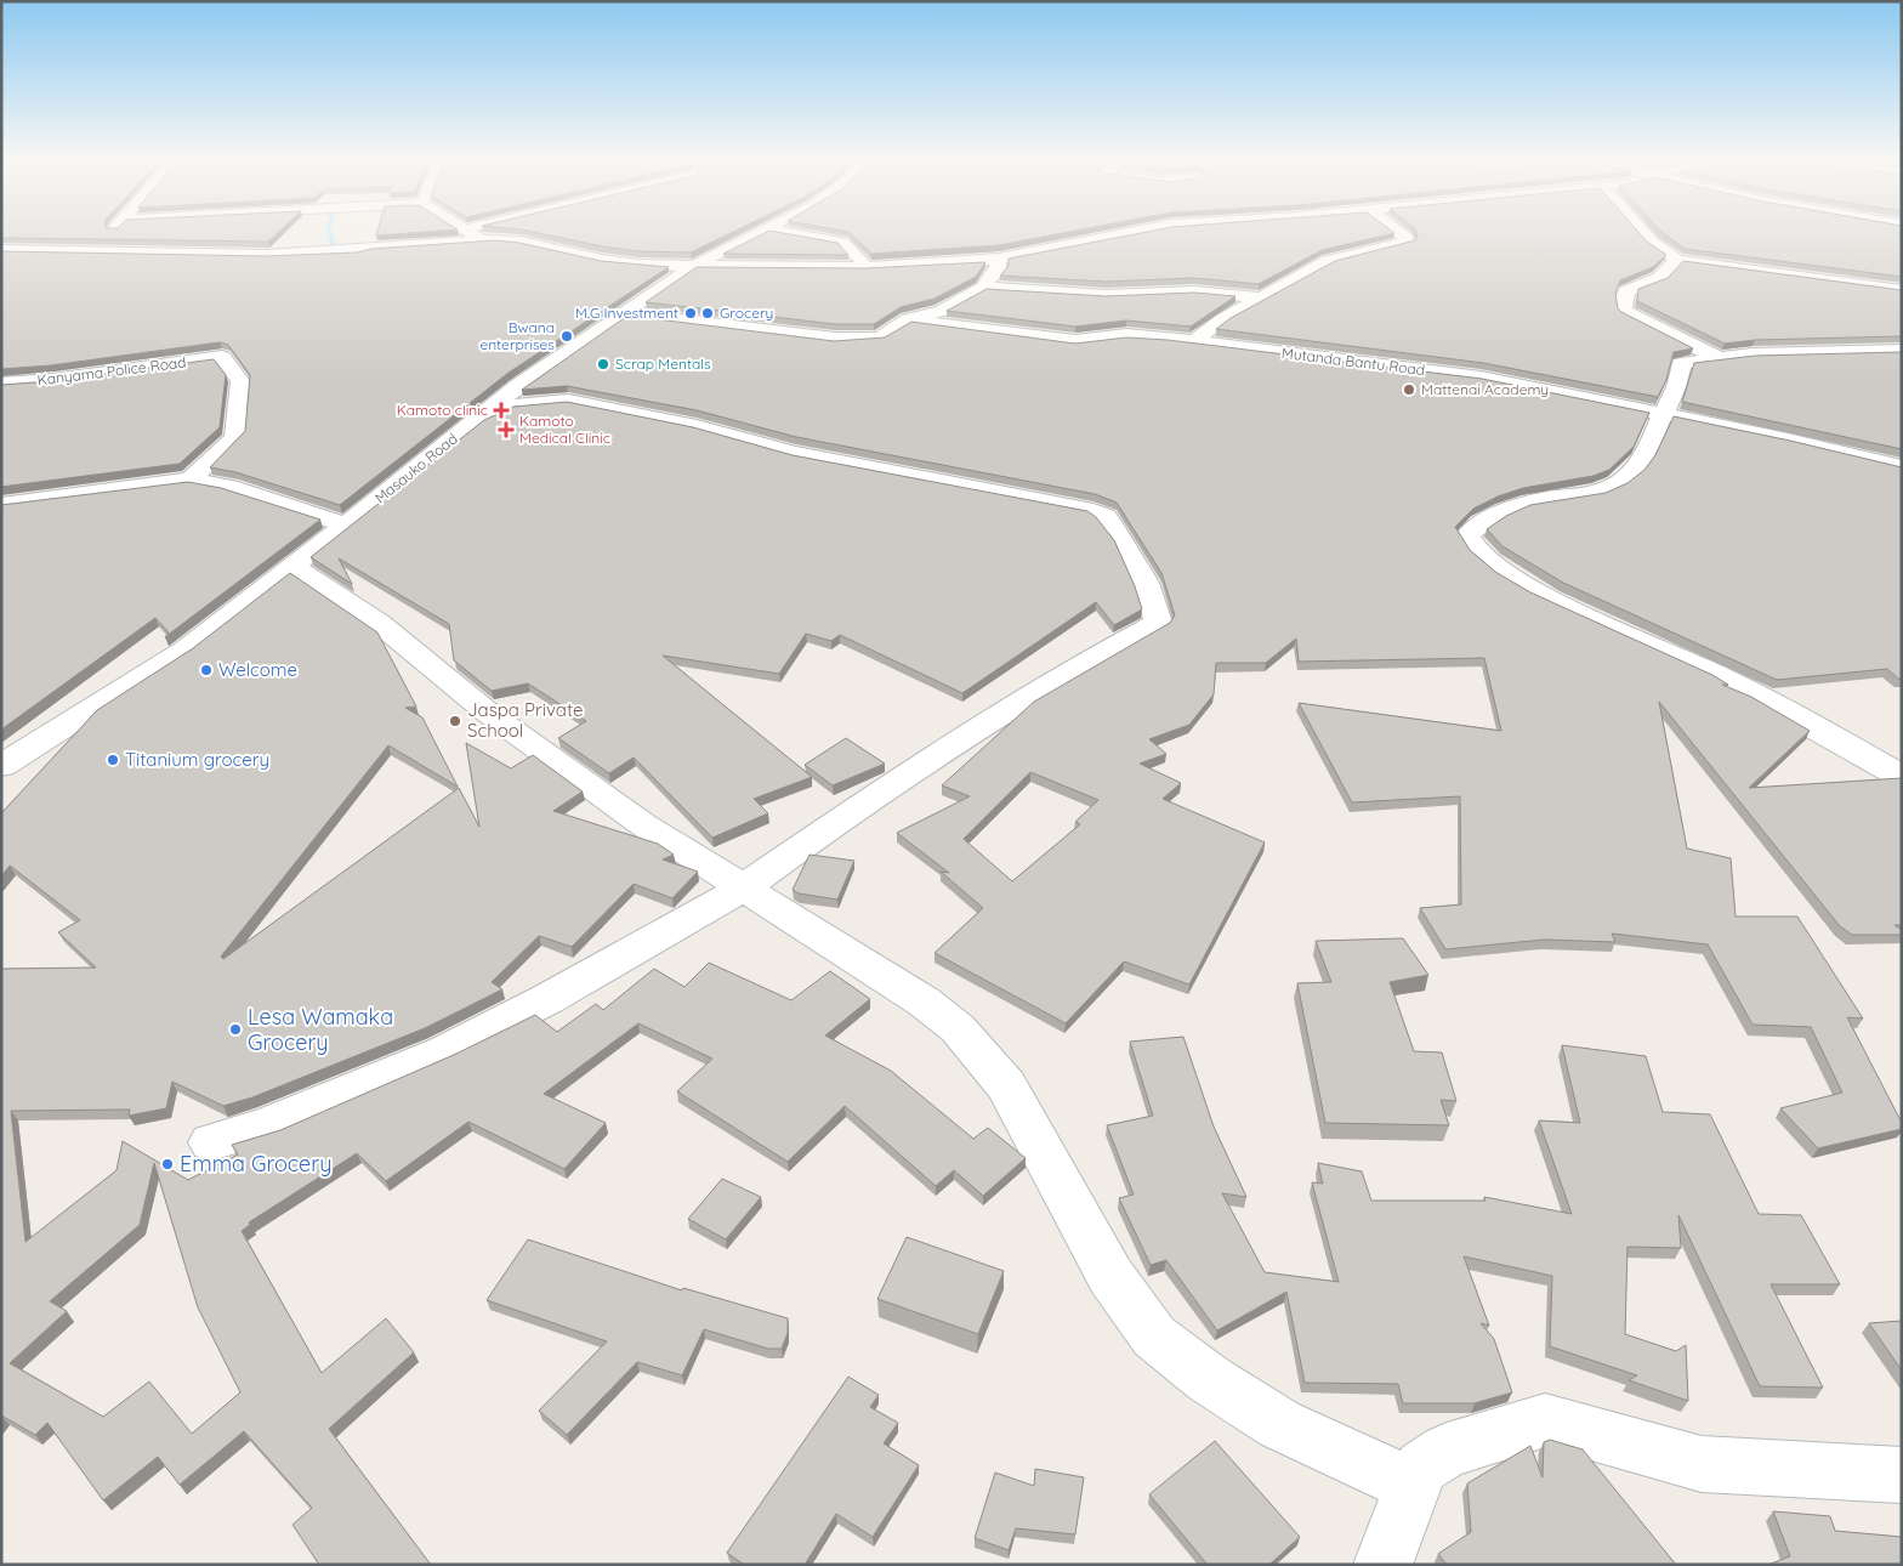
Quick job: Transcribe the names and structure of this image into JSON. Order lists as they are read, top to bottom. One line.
{"streets":{"street":["Mutanda Bantu Road","Kanyama Police Road","Masauko Road"]},"places":{"other":["M.G Investment","Grocery","Bwana enterprises","Scrap Mentals","Mattenai Academy","Welcome","Jaspa Private School","Titanium grocery","Lesa Wamaka Grocery","Emma Grocery"],"health":["Kamoto clinic","Kamoto Medical Clinic"]}}
